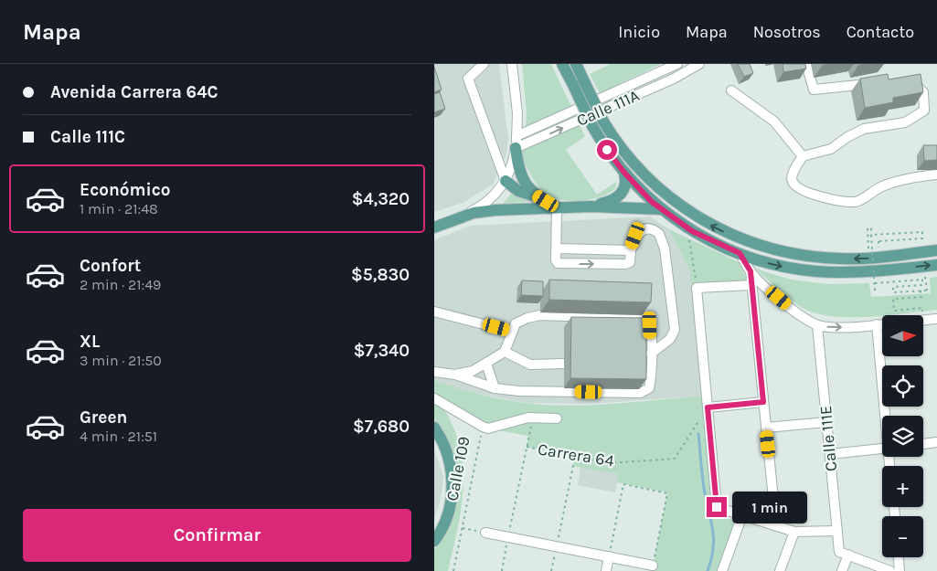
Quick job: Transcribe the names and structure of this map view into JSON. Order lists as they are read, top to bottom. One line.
{"streets":{"main road":["Calle 109"],"street":["Calle 111A","Calle 111E","Carrera 64"]},"crossings":[["Carrera 64","Calle 109"]],"north":"right","page":{"header":"Mapa","nav":["Inicio","Mapa","Nosotros","Contacto"],"banner":["Avenida Carrera 64C","Calle 111C"],"list":[{"name":"Económico","note":"1 min · 21:48","value":"$4,320"},{"name":"Confort","note":"2 min · 21:49","value":"$5,830"},{"name":"XL","note":"3 min · 21:50","value":"$7,340"},{"name":"Green","note":"4 min · 21:51","value":"$7,680"}],"map_buttons":["+","−"],"bubble":"1 min","buttons":"Confirmar"}}
